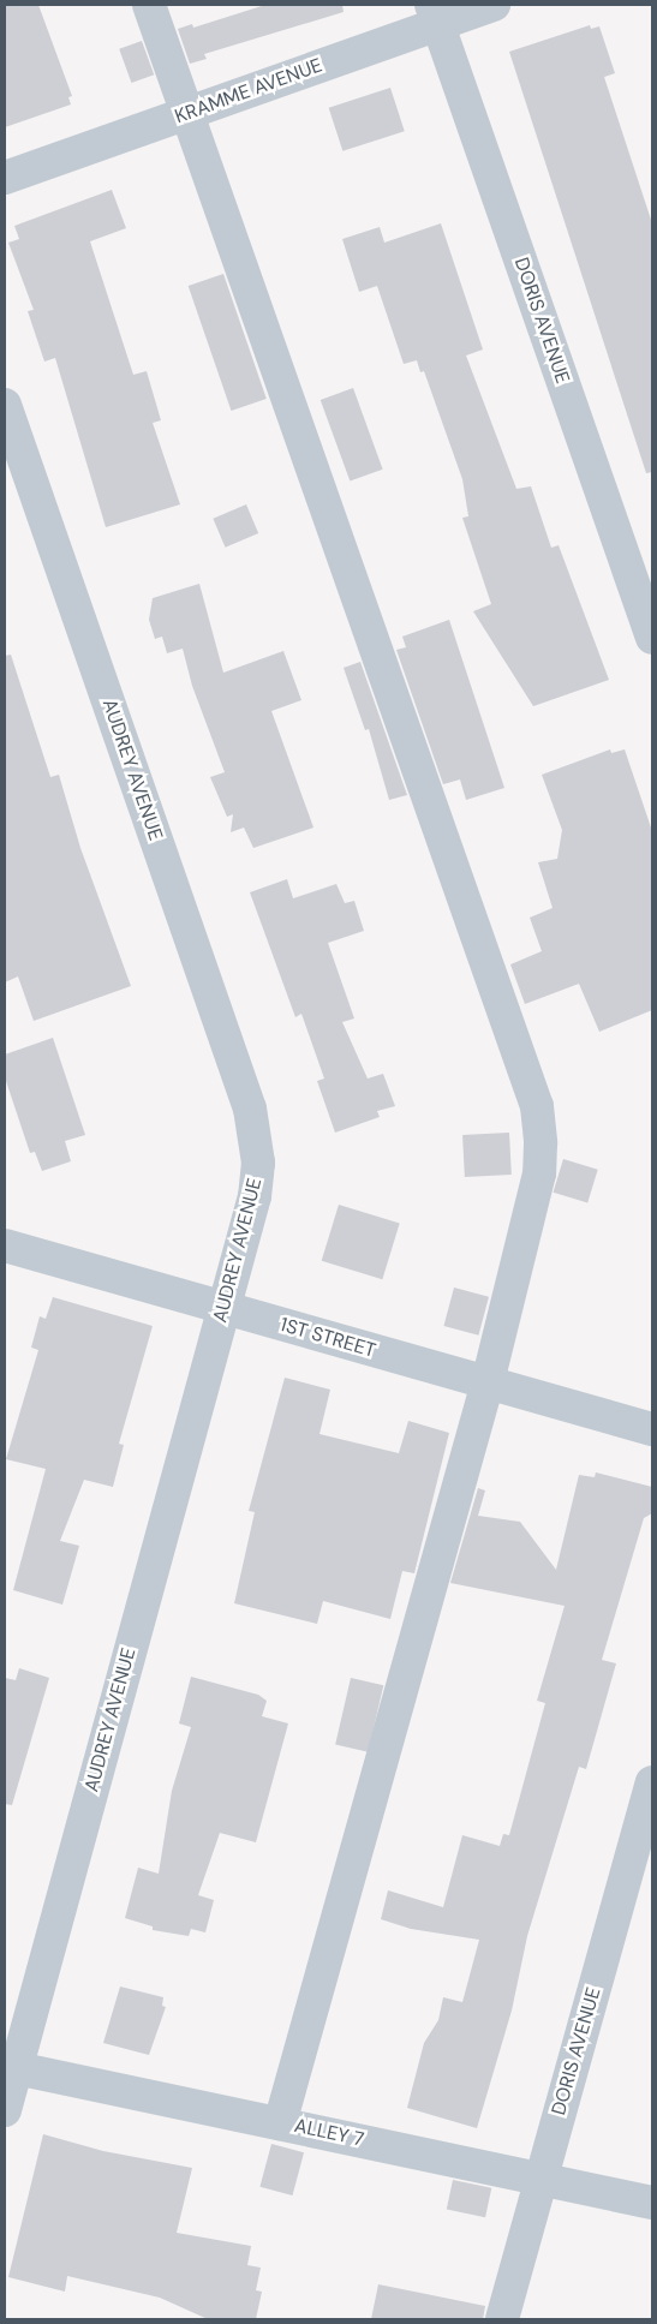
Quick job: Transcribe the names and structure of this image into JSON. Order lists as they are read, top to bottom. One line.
{"streets":{"street":["KRAMME AVENUE","DORIS AVENUE","AUDREY AVENUE","1ST STREET","ALLEY 7"]},"crossings":[["KRAMME AVENUE","DORIS AVENUE"],["DORIS AVENUE","ALLEY 7"],["AUDREY AVENUE","1ST STREET"],["AUDREY AVENUE","ALLEY 7"]]}
